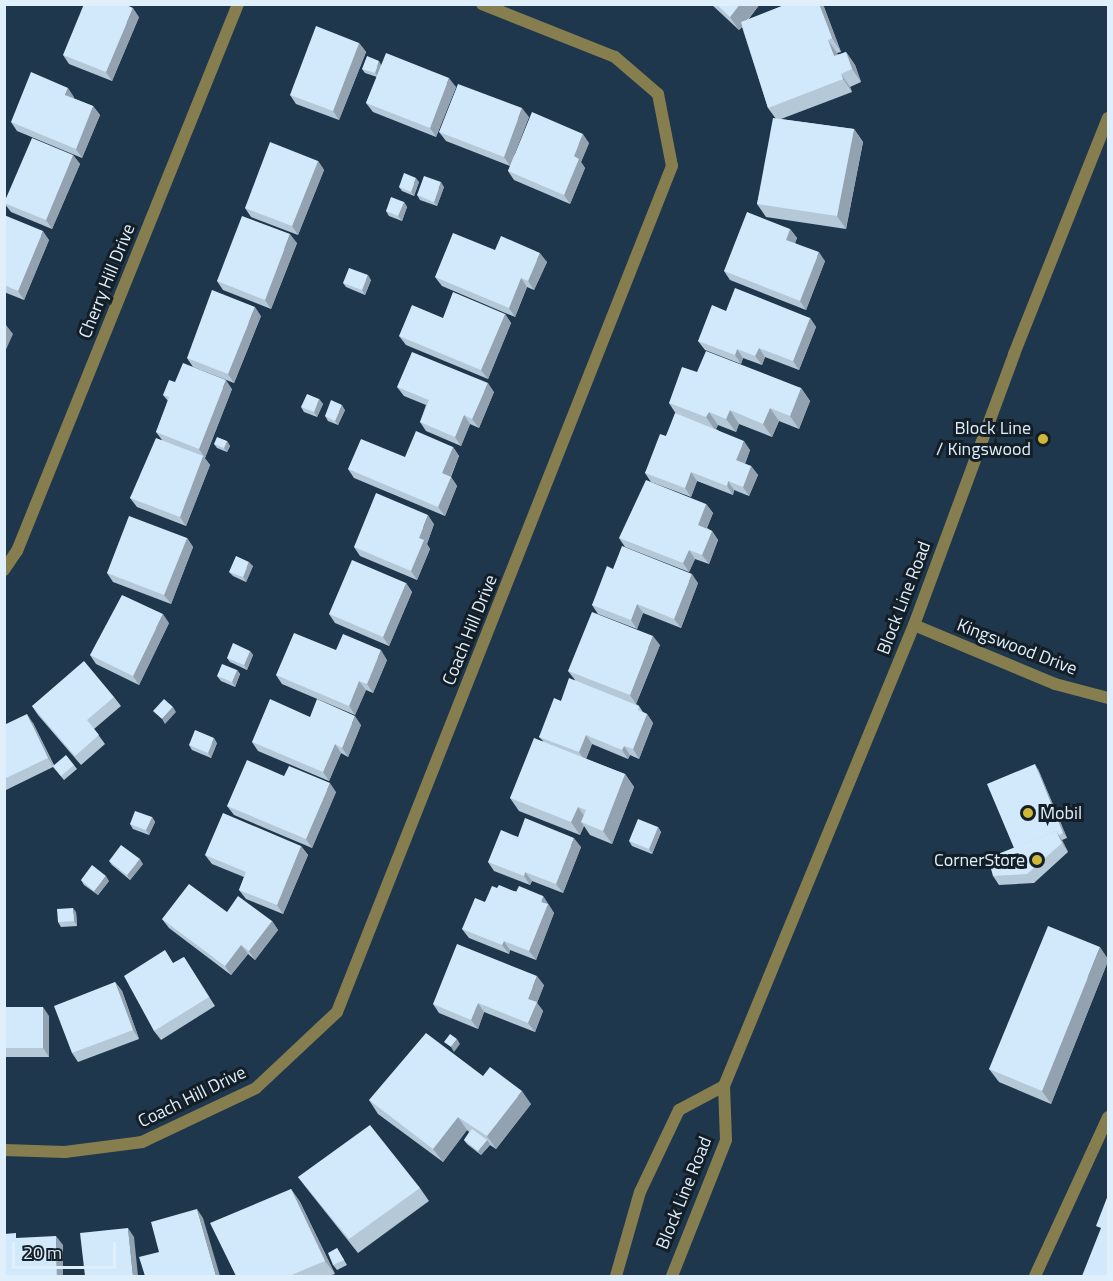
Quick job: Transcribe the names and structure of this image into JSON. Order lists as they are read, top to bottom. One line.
{"streets":{"street":["Cherry Hill Drive","Block Line Road","Coach Hill Drive","Kingswood Drive"]},"crossings":[["Block Line Road","Kingswood Drive"]],"places":["Block Line / Kingswood","Mobil","CornerStore"],"scale_bar":"20 m"}
